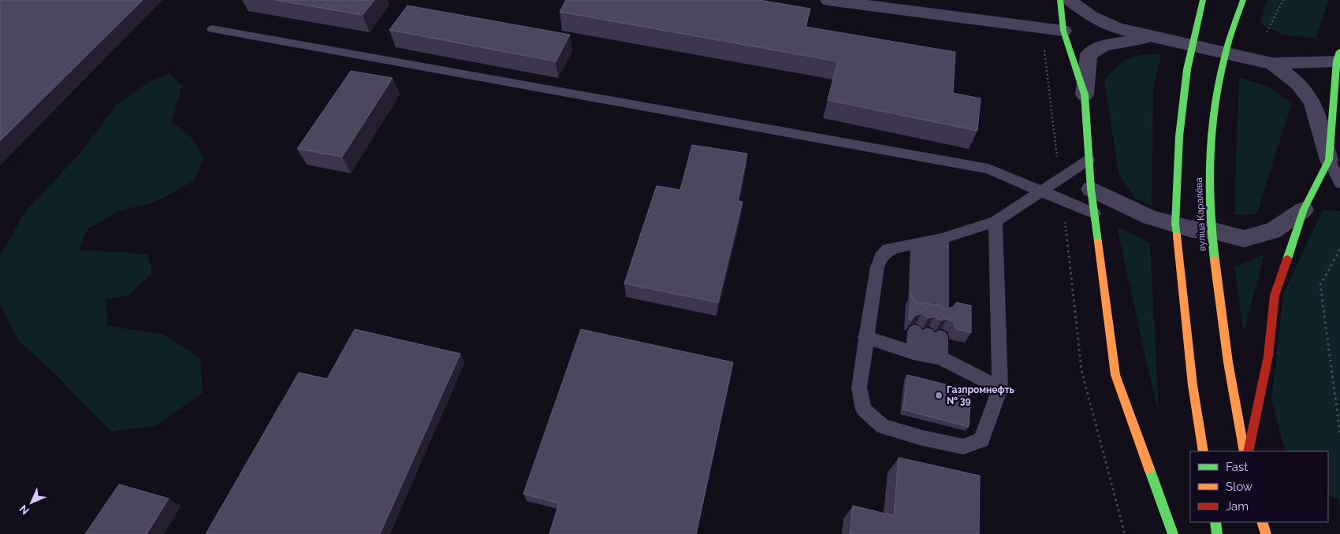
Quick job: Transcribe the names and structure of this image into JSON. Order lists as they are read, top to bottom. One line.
{"streets":{"main road":["вуліца Каралёва"]},"places":["Газпромнефть № 39"],"legend":["Fast","Slow","Jam"],"north":"bottom left"}
